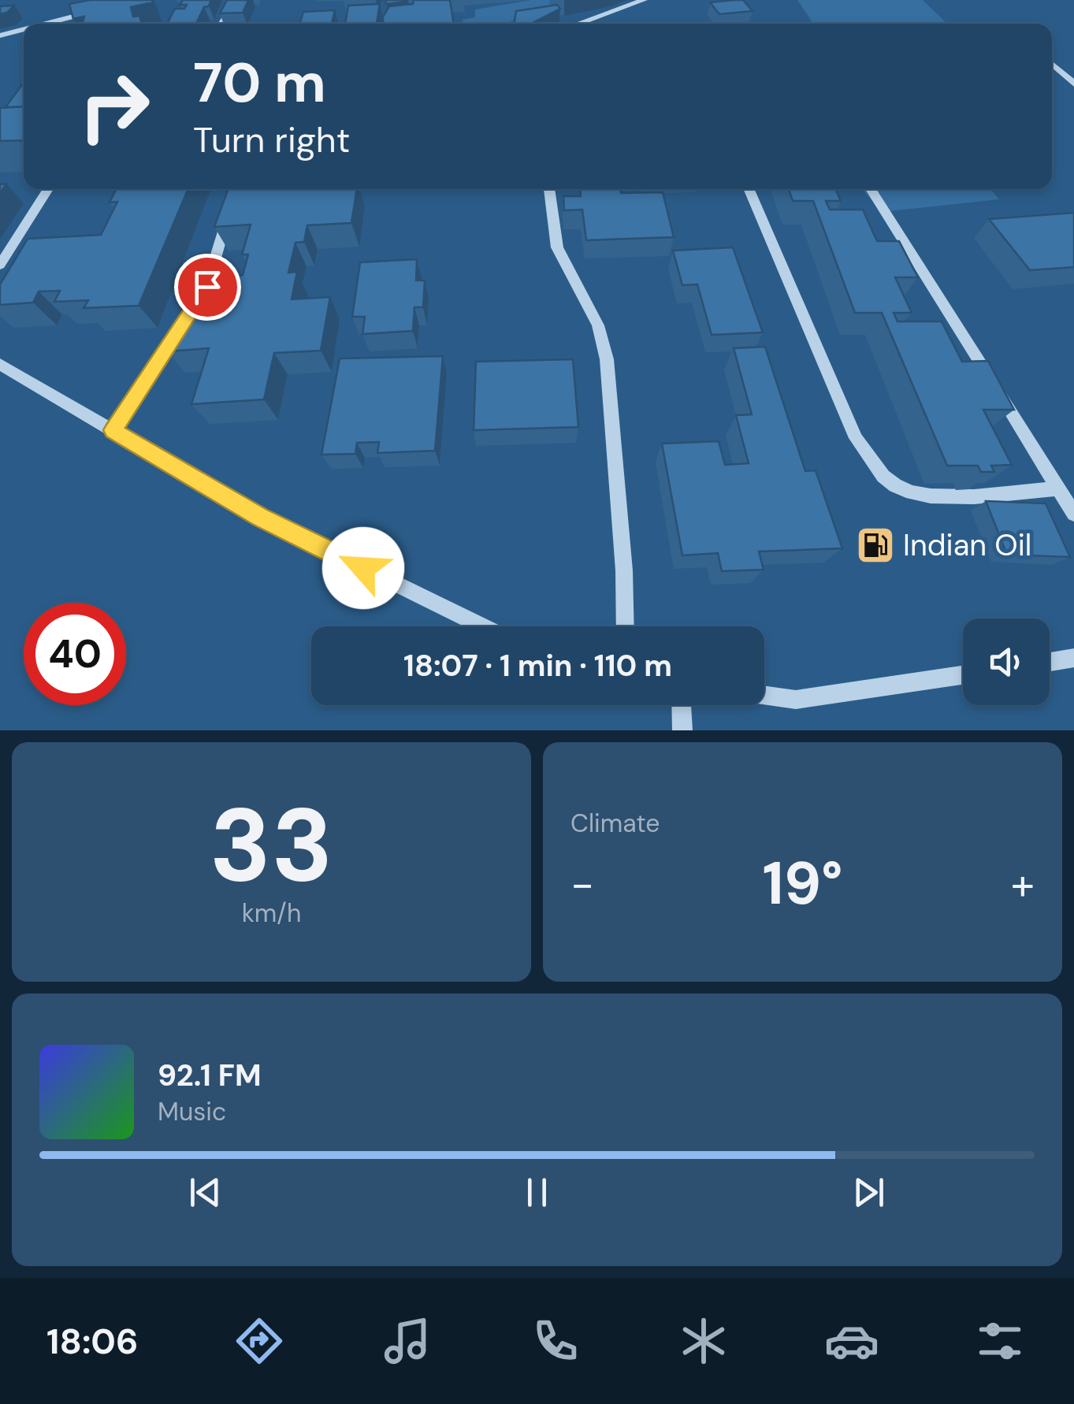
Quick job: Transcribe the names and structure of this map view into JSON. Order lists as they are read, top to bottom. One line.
{"places":{"fuel station":["Indian Oil"]},"page":{"turn":["70 m","Turn right"],"limit":"40","trip":"18:07 · 1 min · 110 m","tile":[["33","km/h"],"Climate"],"heat":["−","19°","+"],"song":["92.1 FM","Music"],"tabs":"18:06"}}
